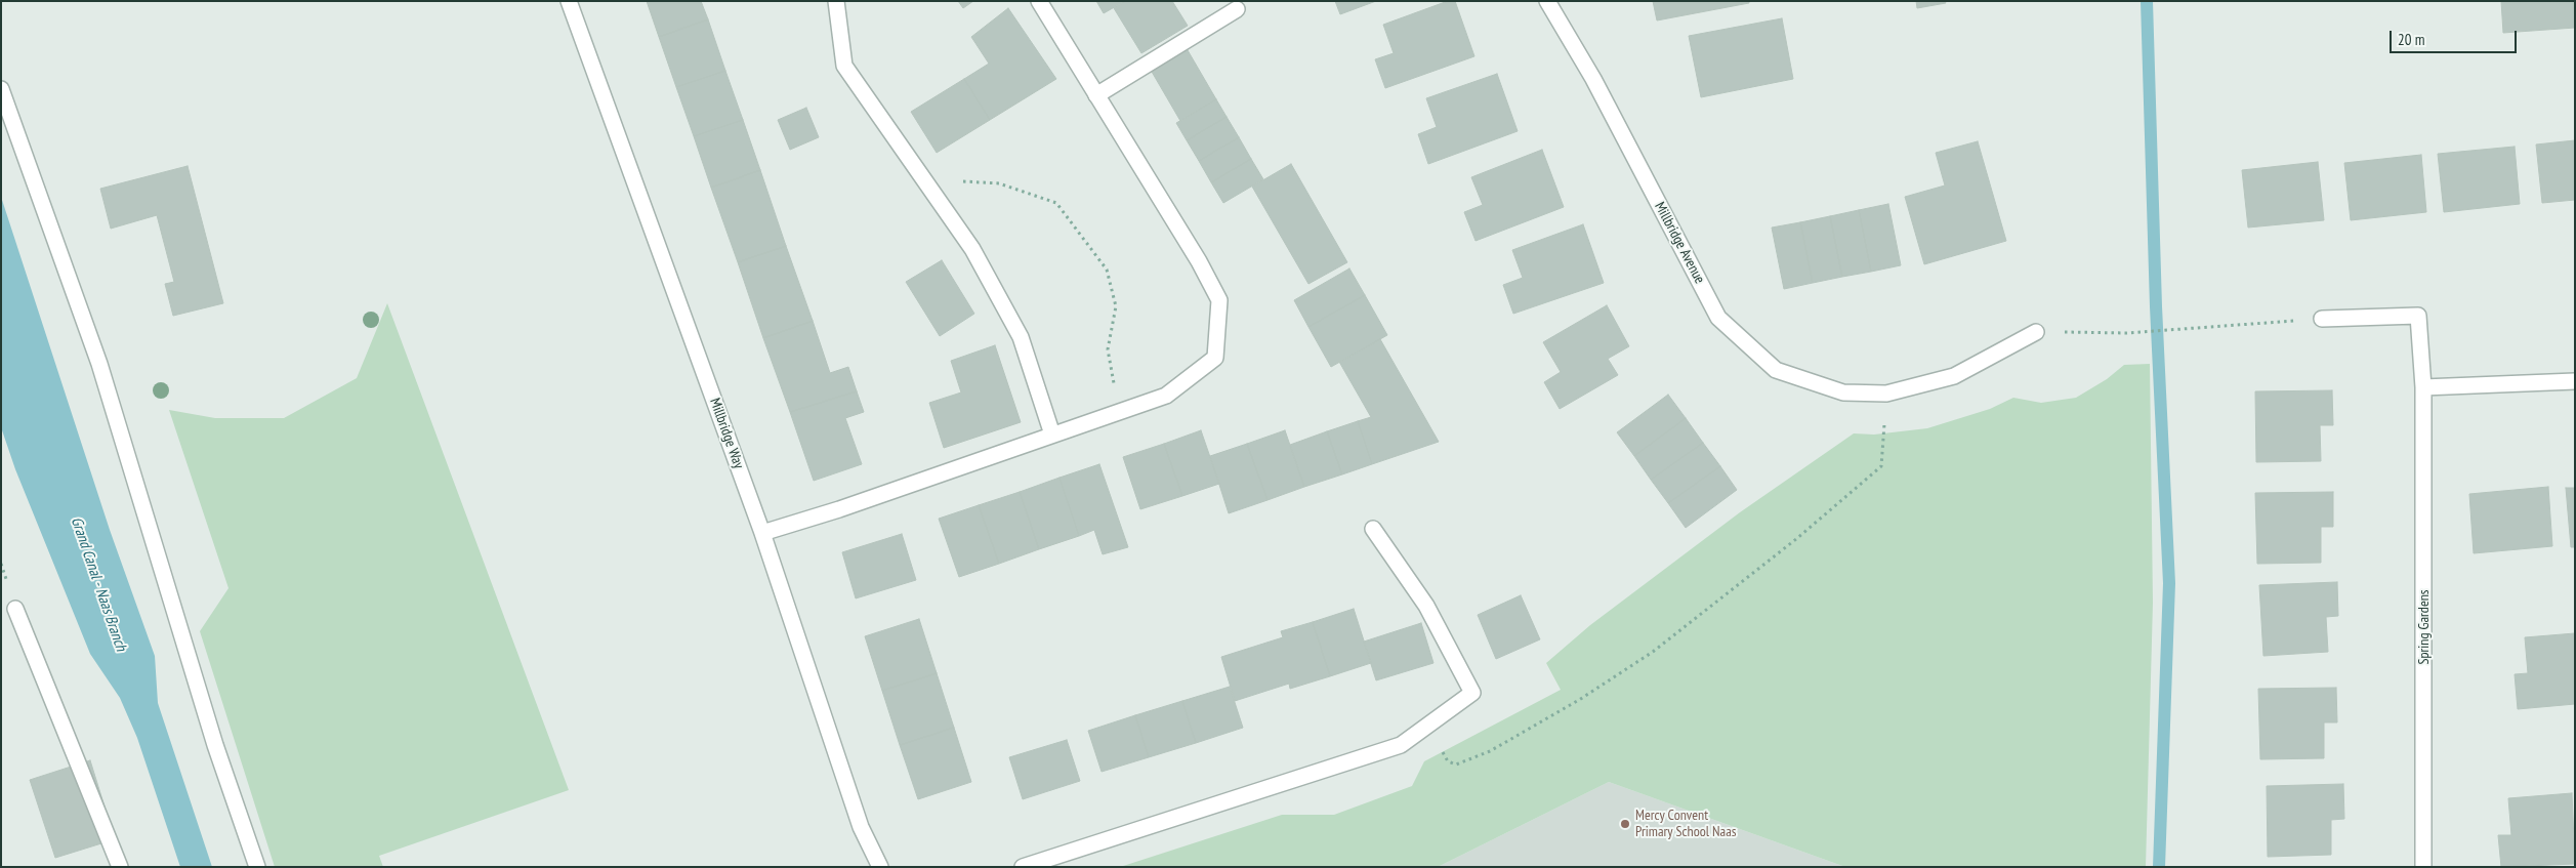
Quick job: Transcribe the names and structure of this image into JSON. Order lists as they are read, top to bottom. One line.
{"streets":{"street":["Millbridge Avenue","Millbridge Way","Spring Gardens"]},"water":["Grand Canal - Naas Branch"],"places":["Mercy Convent Primary School Naas"],"scale_bar":"20 m"}
